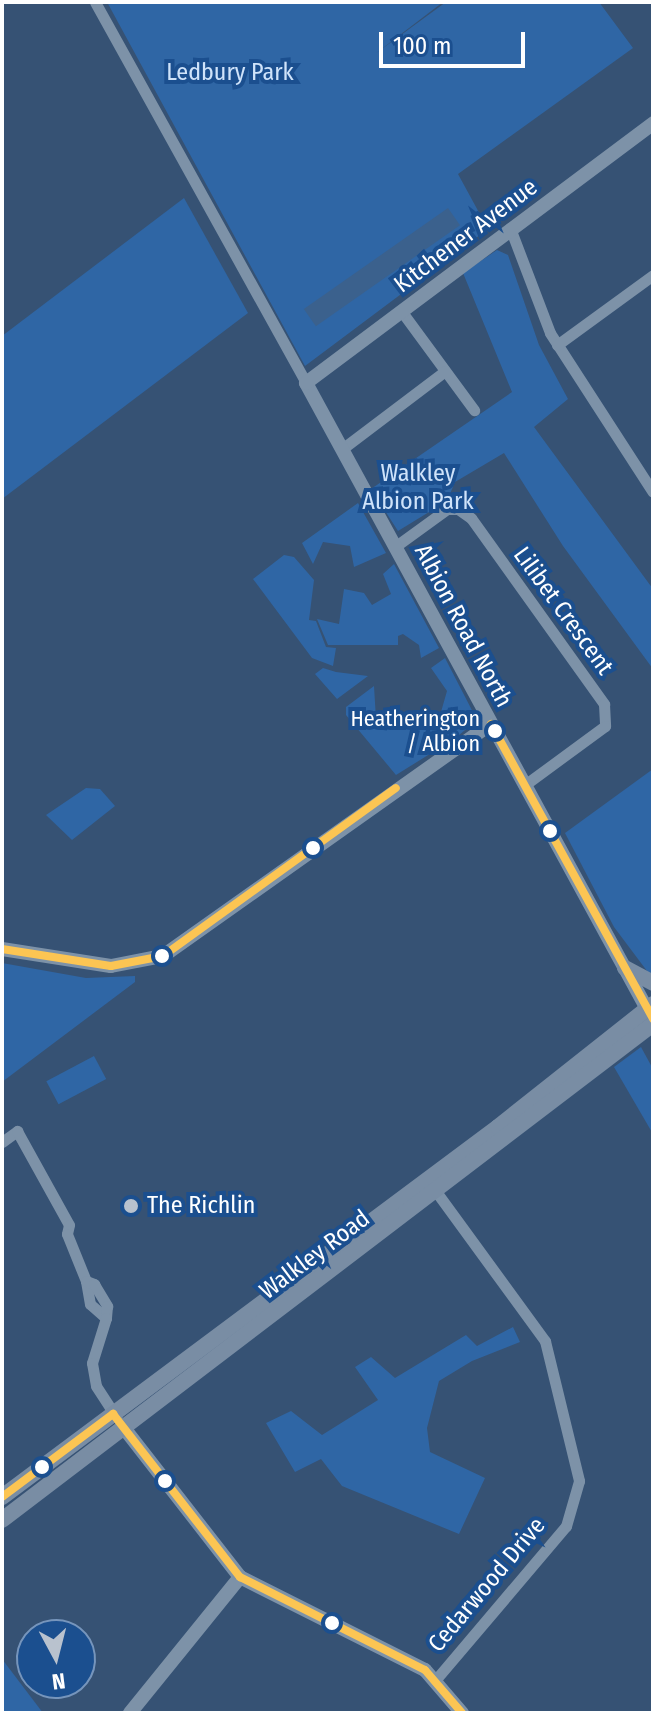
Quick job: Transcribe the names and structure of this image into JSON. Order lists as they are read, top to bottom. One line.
{"streets":{"main road":["Walkley Road"],"street":["Kitchener Avenue","Lilibet Crescent","Albion Road North","Cedarwood Drive"]},"crossings":[["Kitchener Avenue","Albion Road North"],["Lilibet Crescent","Albion Road North"],["Albion Road North","Walkley Road"],["Walkley Road","Cedarwood Drive"]],"parks":["Ledbury Park","Walkley Albion Park"],"places":["Heatherington / Albion","The Richlin"],"scale_bar":"100 m","north":"bottom"}
